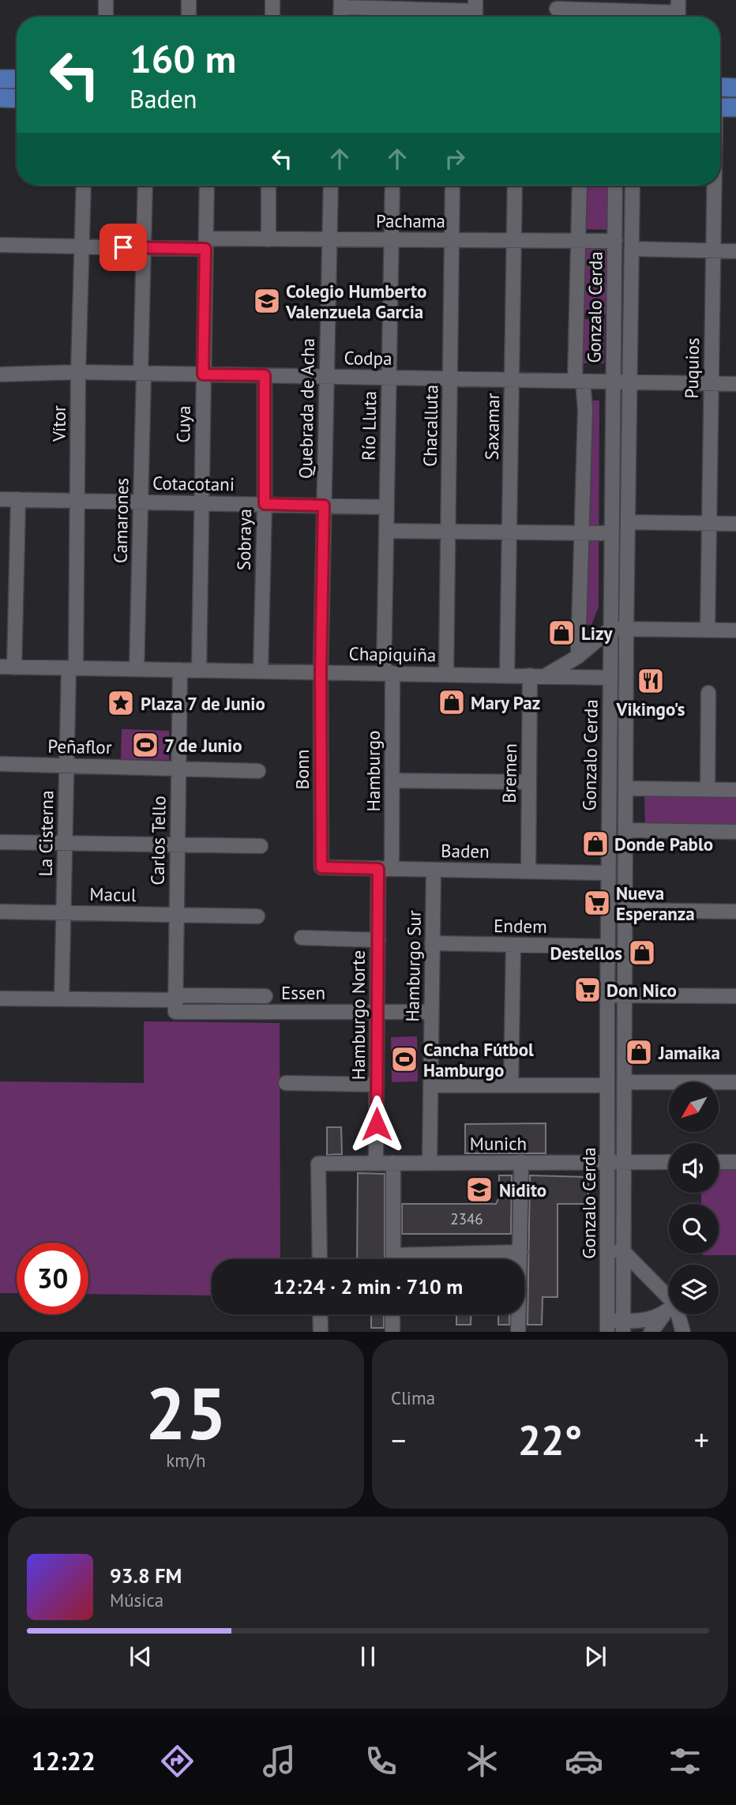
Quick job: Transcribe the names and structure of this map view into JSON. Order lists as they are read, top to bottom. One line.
{"streets":{"street":["Pachama","Gonzalo Cerda","Codpa","Puquios","Quebrada de Acha","Vítor","Cuya","Río Lluta","Chacalluta","Saxamar","Cotacotani","Camarones","Sobraya","Chapiquiña","Peñaflor","Bonn","Hamburgo","Bremen","La Cisterna","Carlos Tello","Baden","Macul","Endem","Hamburgo Sur","Essen","Hamburgo Norte","Munich"]},"crossings":[["Pachama","Gonzalo Cerda"],["Pachama","Quebrada de Acha"],["Pachama","Vítor"],["Pachama","Cuya"],["Pachama","Río Lluta"],["Pachama","Chacalluta"],["Pachama","Saxamar"],["Pachama","Camarones"],["Gonzalo Cerda","Codpa"],["Gonzalo Cerda","Chapiquiña"],["Gonzalo Cerda","Baden"],["Gonzalo Cerda","Endem"],["Gonzalo Cerda","Munich"],["Codpa","Puquios"],["Codpa","Quebrada de Acha"],["Codpa","Vítor"],["Codpa","Cuya"],["Codpa","Río Lluta"],["Codpa","Chacalluta"],["Codpa","Saxamar"],["Codpa","Camarones"],["Codpa","Sobraya"],["Quebrada de Acha","Cotacotani"],["Quebrada de Acha","Chapiquiña"],["Quebrada de Acha","Bonn"],["Vítor","Cotacotani"],["Vítor","Chapiquiña"],["Vítor","La Cisterna"],["Cuya","Cotacotani"],["Cuya","Chapiquiña"],["Río Lluta","Cotacotani"],["Río Lluta","Chapiquiña"],["Río Lluta","Hamburgo"],["Chacalluta","Chapiquiña"],["Saxamar","Chapiquiña"],["Cotacotani","Camarones"],["Cotacotani","Sobraya"],["Camarones","Chapiquiña"],["Sobraya","Chapiquiña"],["Chapiquiña","Bonn"],["Chapiquiña","Hamburgo"],["Chapiquiña","Bremen"],["Chapiquiña","La Cisterna"],["Chapiquiña","Carlos Tello"],["Peñaflor","La Cisterna"],["Peñaflor","Carlos Tello"],["Bonn","Baden"],["Hamburgo","Baden"],["Hamburgo","Hamburgo Norte"],["Bremen","Baden"],["La Cisterna","Macul"],["Carlos Tello","Macul"],["Carlos Tello","Essen"],["Baden","Hamburgo Sur"],["Baden","Hamburgo Norte"],["Endem","Hamburgo Sur"],["Hamburgo Sur","Essen"],["Hamburgo Sur","Munich"],["Essen","Hamburgo Norte"],["Hamburgo Norte","Munich"]],"places":{"school or university":["Colegio Humberto Valenzuela Garcia","Nidito"],"shop":["Lizy","Mary Paz","Donde Pablo","Destellos","Jamaika"],"restaurant":["Vikingo's"],"place":["Plaza 7 de Junio"],"sports":["7 de Junio","Cancha Fútbol Hamburgo"],"supermarket":["Nueva Esperanza","Don Nico"]},"house_numbers":["2346"],"north":"bottom left","page":{"turn":["160 m","Baden"],"limit":"30","trip":"12:24 · 2 min · 710 m","tile":[["25","km/h"],"Clima"],"heat":["−","22°","+"],"song":["93.8 FM","Música"],"tabs":"12:22"}}
